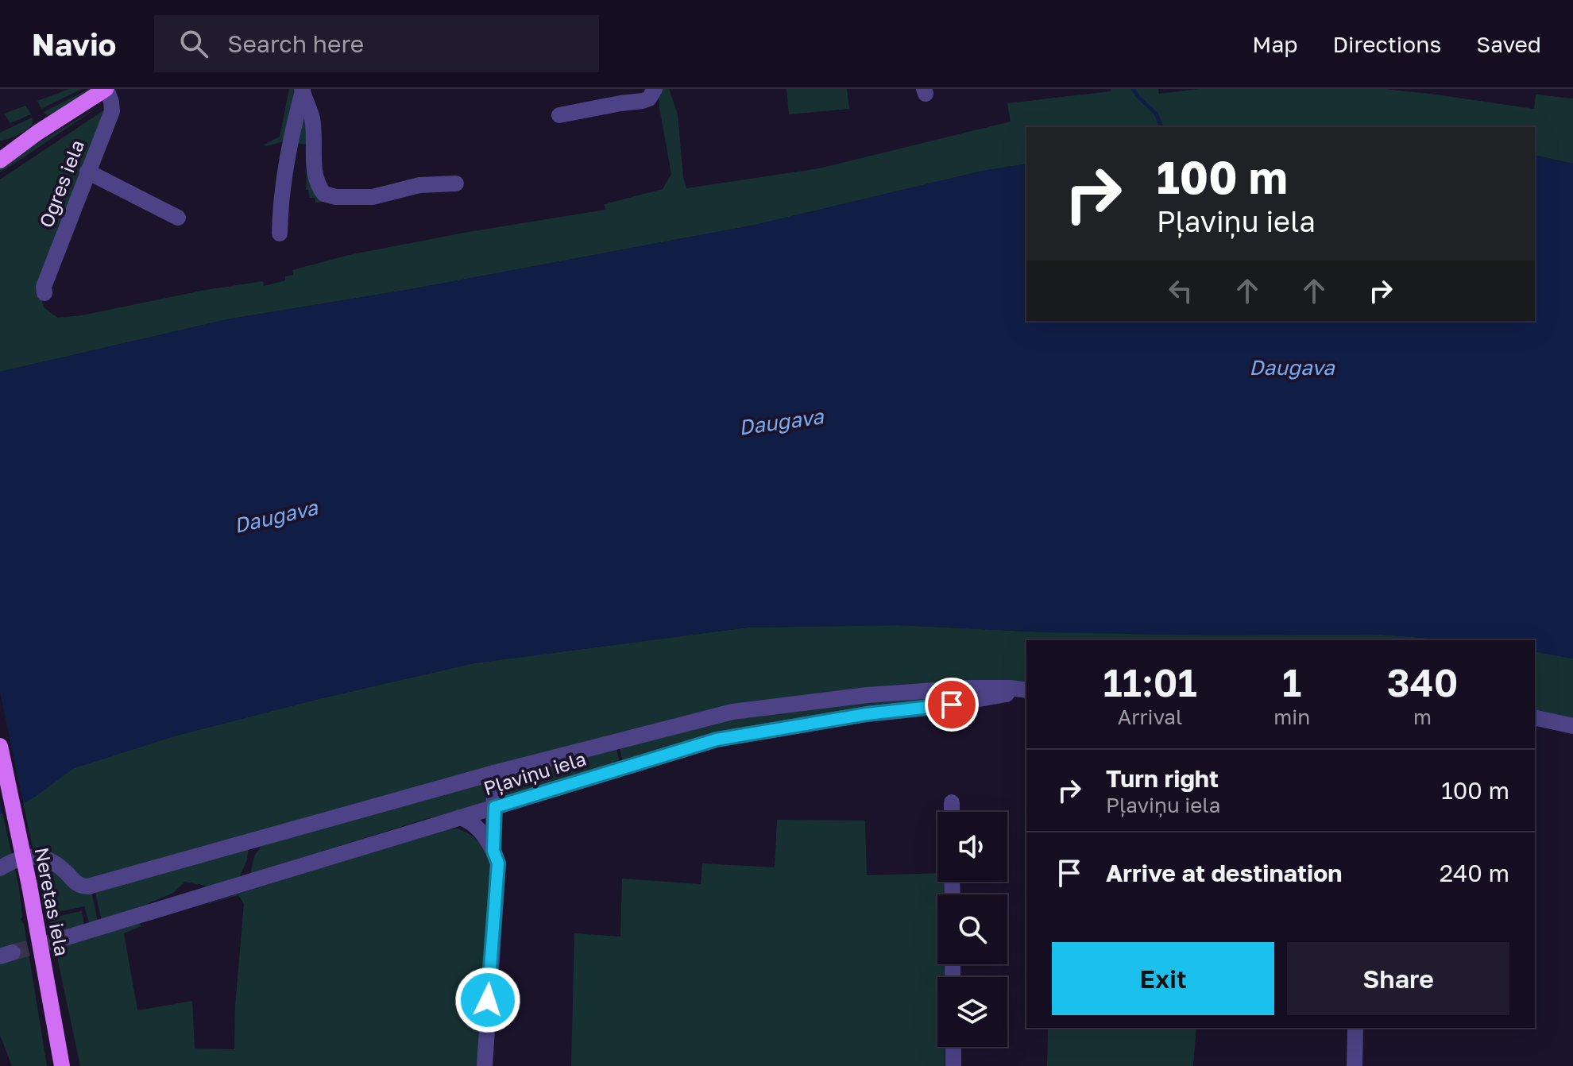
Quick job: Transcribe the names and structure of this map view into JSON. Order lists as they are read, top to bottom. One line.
{"streets":{"main road":["Neretas iela"],"street":["Ogres iela","Pļaviņu iela"]},"water":["Daugava"],"page":{"header":"Navio","search":"Search here","nav":["Map","Directions","Saved"],"turn":["100 m","Pļaviņu iela"],"eta":["11:01","Arrival","1","min","340","m"],"list":[{"name":"Turn right","note":"Pļaviņu iela","value":"100 m"},{"name":"Arrive at destination","value":"240 m"}],"buttons":["Exit","Share"]}}
